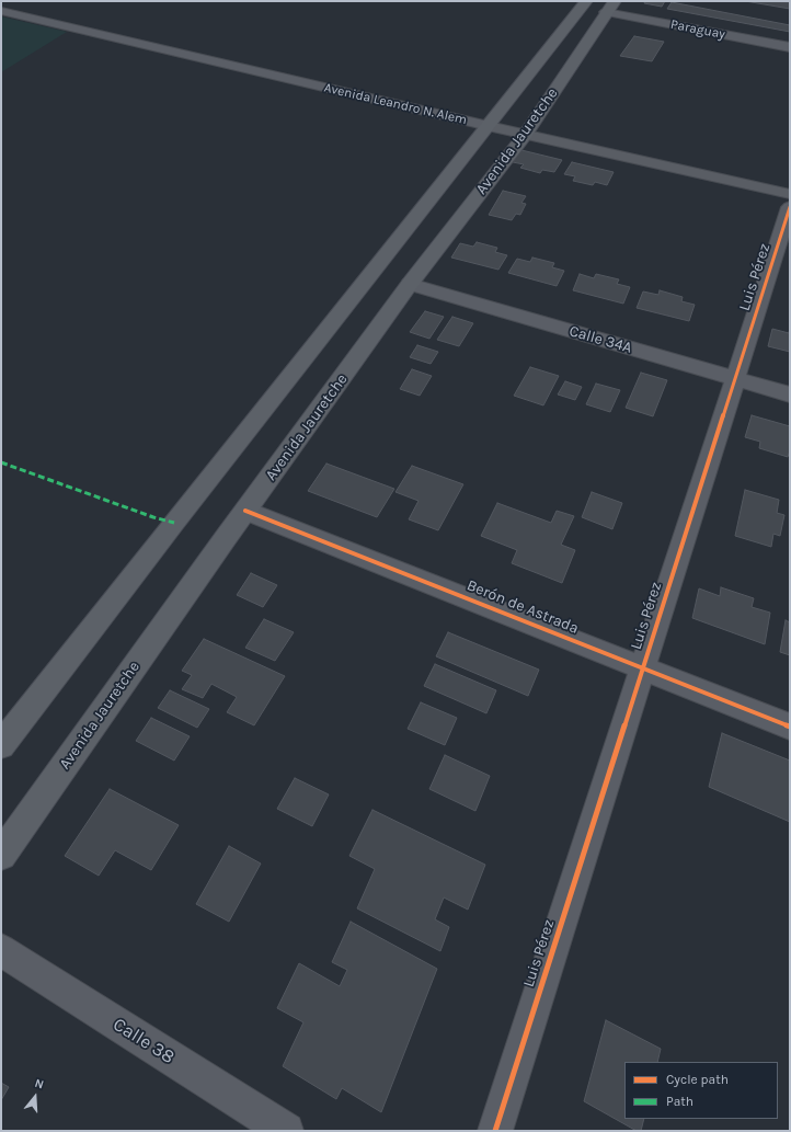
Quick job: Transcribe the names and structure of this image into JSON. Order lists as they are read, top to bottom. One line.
{"streets":{"main road":["Avenida Leandro N. Alem","Avenida Jauretche"],"street":["Paraguay","Luis Pérez","Calle 34A","Berón de Astrada","Calle 38"]},"crossings":[["Paraguay","Avenida Jauretche"],["Avenida Leandro N. Alem","Avenida Jauretche"],["Avenida Jauretche","Calle 34A"],["Avenida Jauretche","Berón de Astrada"],["Luis Pérez","Calle 34A"],["Luis Pérez","Berón de Astrada"]],"legend":["Cycle path","Path"],"north":"top"}
